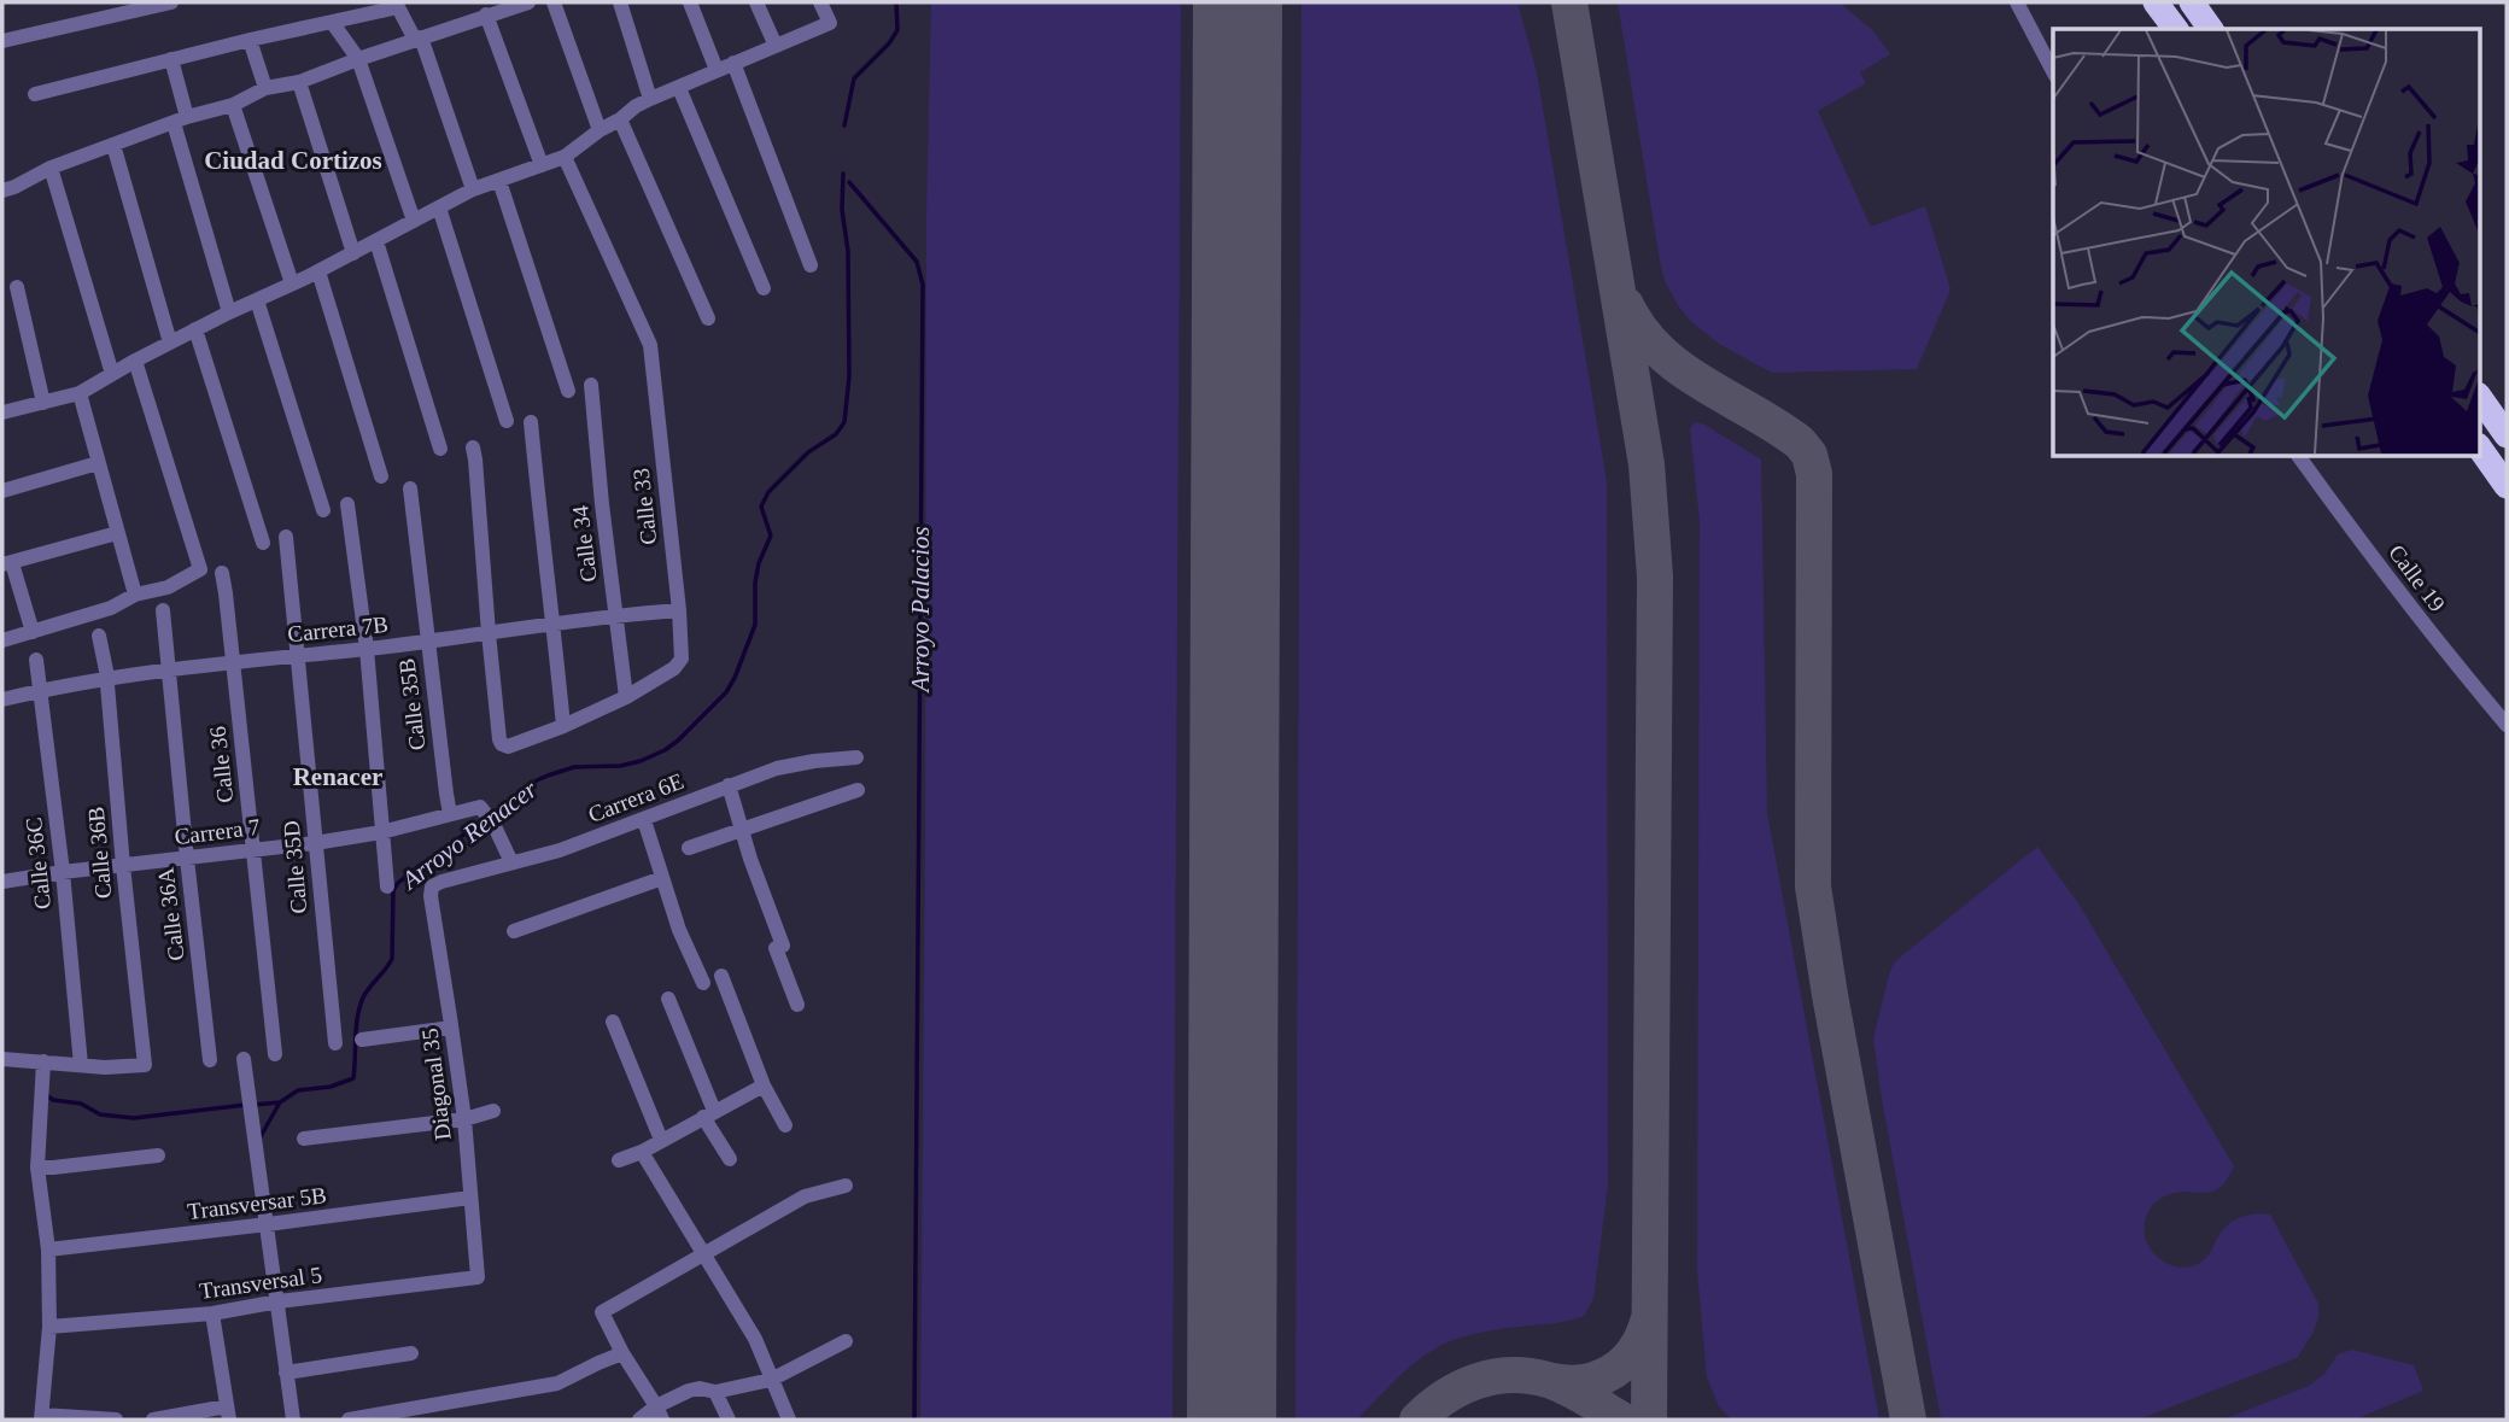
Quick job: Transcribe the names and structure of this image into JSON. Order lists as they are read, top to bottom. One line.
{"streets":{"street":["Calle 33","Calle 34","Calle 19","Carrera 7B","Calle 35B","Calle 36","Carrera 6E","Carrera 7","Calle 36B","Calle 36C","Calle 35D","Calle 36A","Diagonal 35","Transversar 5B","Transversal 5"]},"crossings":[["Calle 33","Calle 34"],["Calle 33","Carrera 7B"],["Calle 34","Carrera 7B"],["Carrera 7B","Calle 35B"],["Carrera 7B","Calle 36"],["Carrera 7B","Calle 36B"],["Carrera 7B","Calle 36C"],["Carrera 7B","Calle 35D"],["Carrera 7B","Calle 36A"],["Calle 35B","Carrera 7"],["Calle 36","Carrera 7"],["Carrera 6E","Carrera 7"],["Carrera 6E","Diagonal 35"],["Carrera 7","Calle 36B"],["Carrera 7","Calle 36C"],["Carrera 7","Calle 35D"],["Carrera 7","Calle 36A"],["Calle 36B","Calle 36C"],["Diagonal 35","Transversar 5B"],["Diagonal 35","Transversal 5"]],"districts":["Ciudad Cortizos","Renacer"],"water":["Arroyo Palacios","Arroyo Renacer"]}
